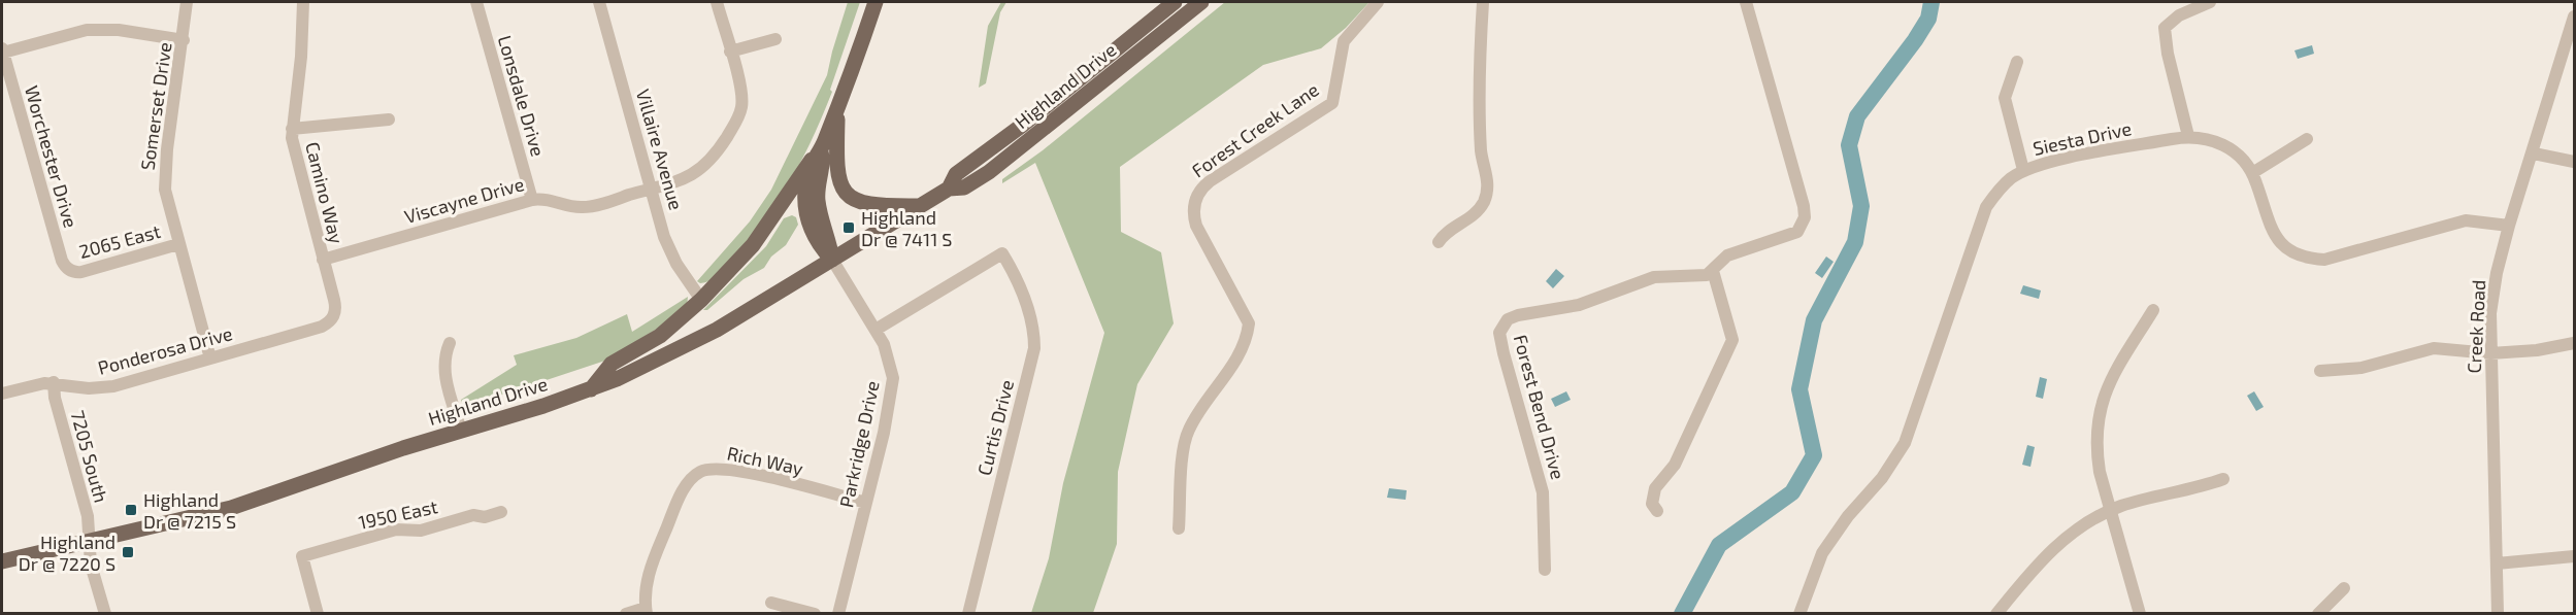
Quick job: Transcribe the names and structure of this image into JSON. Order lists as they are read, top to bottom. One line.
{"streets":{"main road":["Highland Drive"],"street":["Lonsdale Drive","Somerset Drive","Forest Creek Lane","Siesta Drive","Villaire Avenue","Worchester Drive","Camino Way","Viscayne Drive","2065 East","Creek Road","Ponderosa Drive","Forest Bend Drive","Curtis Drive","Parkridge Drive","7205 South","Rich Way","1950 East"]},"crossings":[["Highland Drive","Parkridge Drive"],["Highland Drive","7205 South"],["Lonsdale Drive","Viscayne Drive"],["Somerset Drive","2065 East"],["Somerset Drive","Ponderosa Drive"],["Siesta Drive","Creek Road"],["Villaire Avenue","Viscayne Drive"],["Worchester Drive","2065 East"],["Camino Way","Viscayne Drive"],["Camino Way","Ponderosa Drive"],["Ponderosa Drive","7205 South"],["Curtis Drive","Parkridge Drive"],["Parkridge Drive","Rich Way"]],"places":{"transit":["Highland Dr @ 7411 S","Highland Dr @ 7215 S","Highland Dr @ 7220 S"]}}
